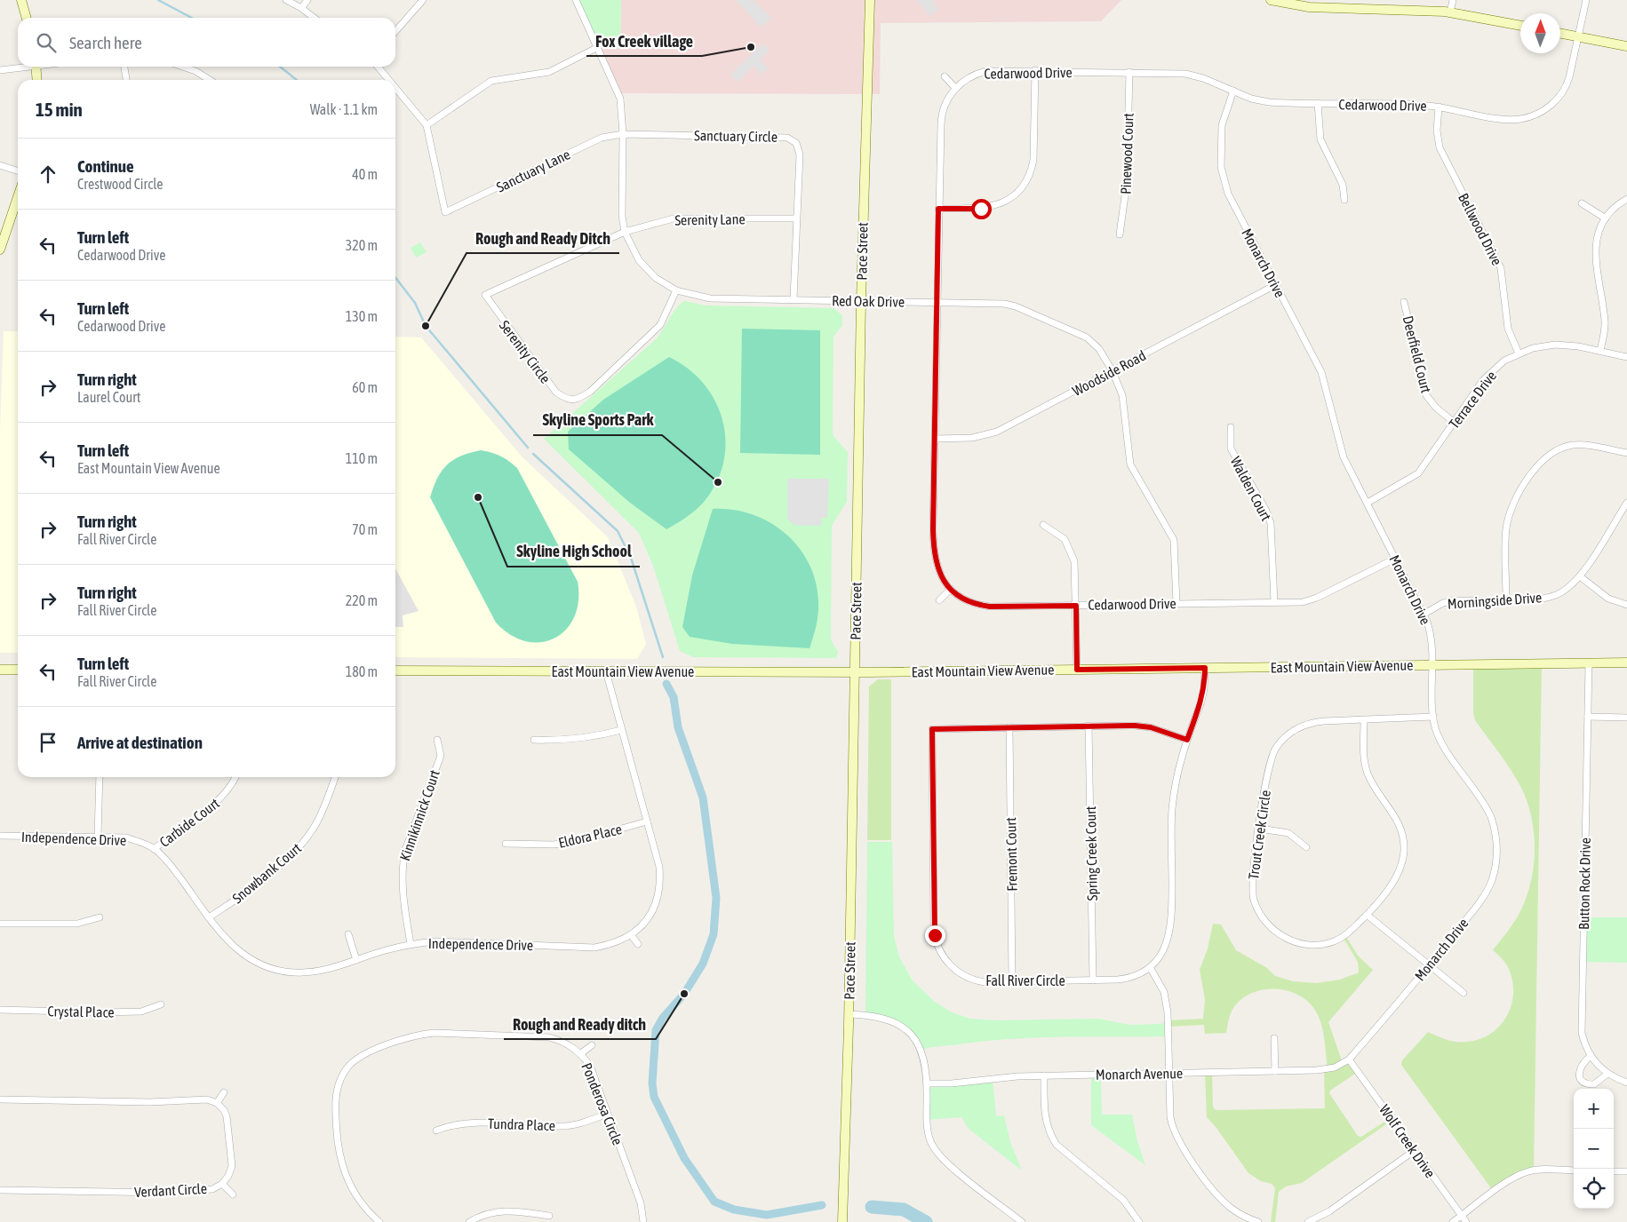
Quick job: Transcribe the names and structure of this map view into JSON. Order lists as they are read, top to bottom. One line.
{"streets":{"street":["Cedarwood Drive","Sanctuary Circle","Pinewood Court","Sanctuary Lane","Serenity Lane","Bellwood Drive","Pace Street","Monarch Drive","Red Oak Drive","Serenity Circle","Deerfield Court","Woodside Road","Terrace Drive","Walden Court","Morningside Drive","East Mountain View Avenue","Kinnikinnick Court","Carbide Court","Trout Creek Circle","Eldora Place","Independence Drive","Spring Creek Court","Fremont Court","Snowbank Court","Button Rock Drive","Fall River Circle","Crystal Place","Monarch Avenue","Ponderosa Circle","Tundra Place","Wolf Creek Drive","Verdant Circle"]},"crossings":[["Cedarwood Drive","Pinewood Court"],["Cedarwood Drive","Bellwood Drive"],["Cedarwood Drive","Monarch Drive"],["Cedarwood Drive","Red Oak Drive"],["Cedarwood Drive","Woodside Road"],["Cedarwood Drive","Walden Court"],["Sanctuary Circle","Sanctuary Lane"],["Sanctuary Circle","Serenity Lane"],["Sanctuary Circle","Red Oak Drive"],["Sanctuary Lane","Red Oak Drive"],["Serenity Lane","Red Oak Drive"],["Serenity Lane","Serenity Circle"],["Bellwood Drive","Terrace Drive"],["Pace Street","Red Oak Drive"],["Pace Street","East Mountain View Avenue"],["Monarch Drive","Woodside Road"],["Monarch Drive","Terrace Drive"],["Monarch Drive","Morningside Drive"],["Monarch Drive","East Mountain View Avenue"],["Monarch Drive","Trout Creek Circle"],["Monarch Drive","Monarch Avenue"],["Monarch Drive","Wolf Creek Drive"],["Red Oak Drive","Serenity Circle"],["Red Oak Drive","Woodside Road"],["Deerfield Court","Terrace Drive"],["East Mountain View Avenue","Independence Drive"],["East Mountain View Avenue","Button Rock Drive"],["East Mountain View Avenue","Fall River Circle"],["Kinnikinnick Court","Independence Drive"],["Carbide Court","Independence Drive"],["Eldora Place","Independence Drive"],["Independence Drive","Snowbank Court"],["Spring Creek Court","Fall River Circle"],["Fremont Court","Fall River Circle"],["Monarch Avenue","Wolf Creek Drive"],["Ponderosa Circle","Tundra Place"]],"places":["Fox Creek village","Rough and Ready Ditch","Skyline Sports Park","Skyline High School","Rough and Ready ditch"],"north":"top","page":{"search":"Search here","heading":["15 min","Walk · 1.1 km"],"list":[["Continue","Crestwood Circle","40 m"],["Turn left","Cedarwood Drive","320 m"],["Turn left","Cedarwood Drive","130 m"],["Turn right","Laurel Court","60 m"],["Turn left","East Mountain View Avenue","110 m"],["Turn right","Fall River Circle","70 m"],["Turn right","Fall River Circle","220 m"],["Turn left","Fall River Circle","180 m"],"Arrive at destination"],"map_buttons":["+","−"]}}
